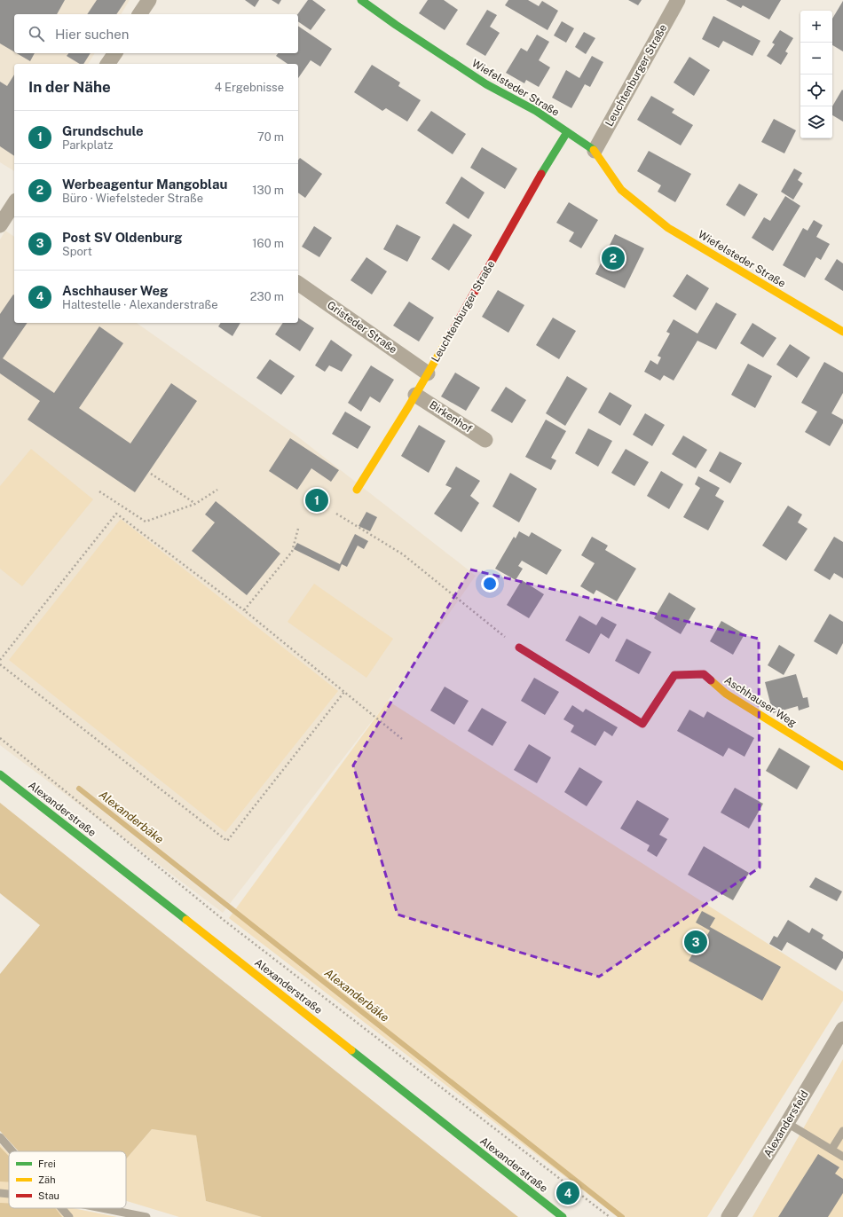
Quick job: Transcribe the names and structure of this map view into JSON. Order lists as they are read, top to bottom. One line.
{"streets":{"street":["Leuchtenburger Straße","Wiefelsteder Straße","Gristeder Straße","Birkenhof","Aschhauser Weg","Alexanderstraße","Alexandersfeld"]},"crossings":[["Leuchtenburger Straße","Wiefelsteder Straße"],["Leuchtenburger Straße","Gristeder Straße"],["Leuchtenburger Straße","Birkenhof"]],"water":["Alexanderbäke"],"legend":["Frei","Zäh","Stau"],"page":{"map_buttons":["+","−"],"search":"Hier suchen","heading":["In der Nähe","4 Ergebnisse"],"list":[{"mark":"1","name":"Grundschule","note":"Parkplatz","value":"70 m"},{"mark":"2","name":"Werbeagentur Mangoblau","note":"Büro · Wiefelsteder Straße","value":"130 m"},{"mark":"3","name":"Post SV Oldenburg","note":"Sport","value":"160 m"},{"mark":"4","name":"Aschhauser Weg","note":"Haltestelle · Alexanderstraße","value":"230 m"}],"pins":["2","1","3","4"]}}
